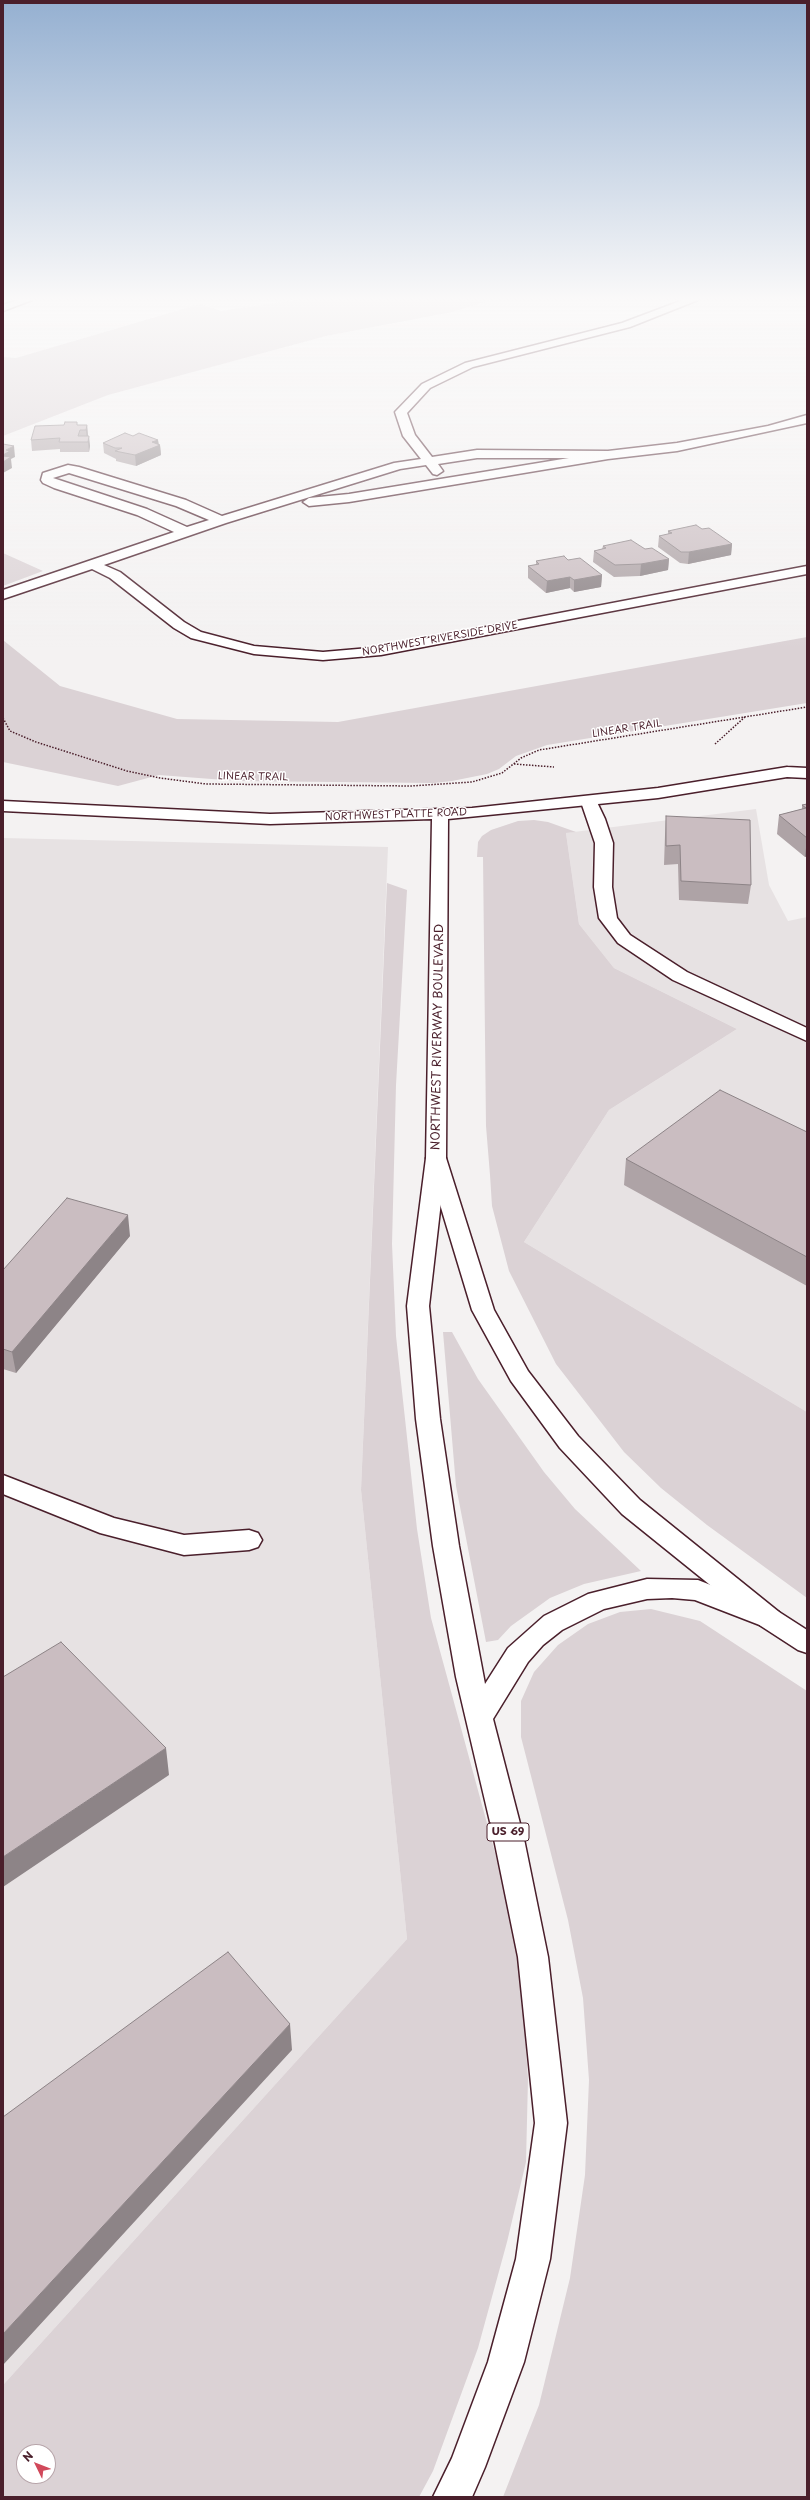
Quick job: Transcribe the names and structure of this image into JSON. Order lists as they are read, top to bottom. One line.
{"streets":{"main road":["NORTHWEST RIVERSIDE DRIVE","NORTHWEST PLATTE ROAD","NORTHWEST RIVERWAY BOULEVARD","US 69"],"path":["LINEAR TRAIL"]},"crossings":[["NORTHWEST PLATTE ROAD","NORTHWEST RIVERWAY BOULEVARD"],["NORTHWEST RIVERWAY BOULEVARD","US 69"]],"north":"top left"}
